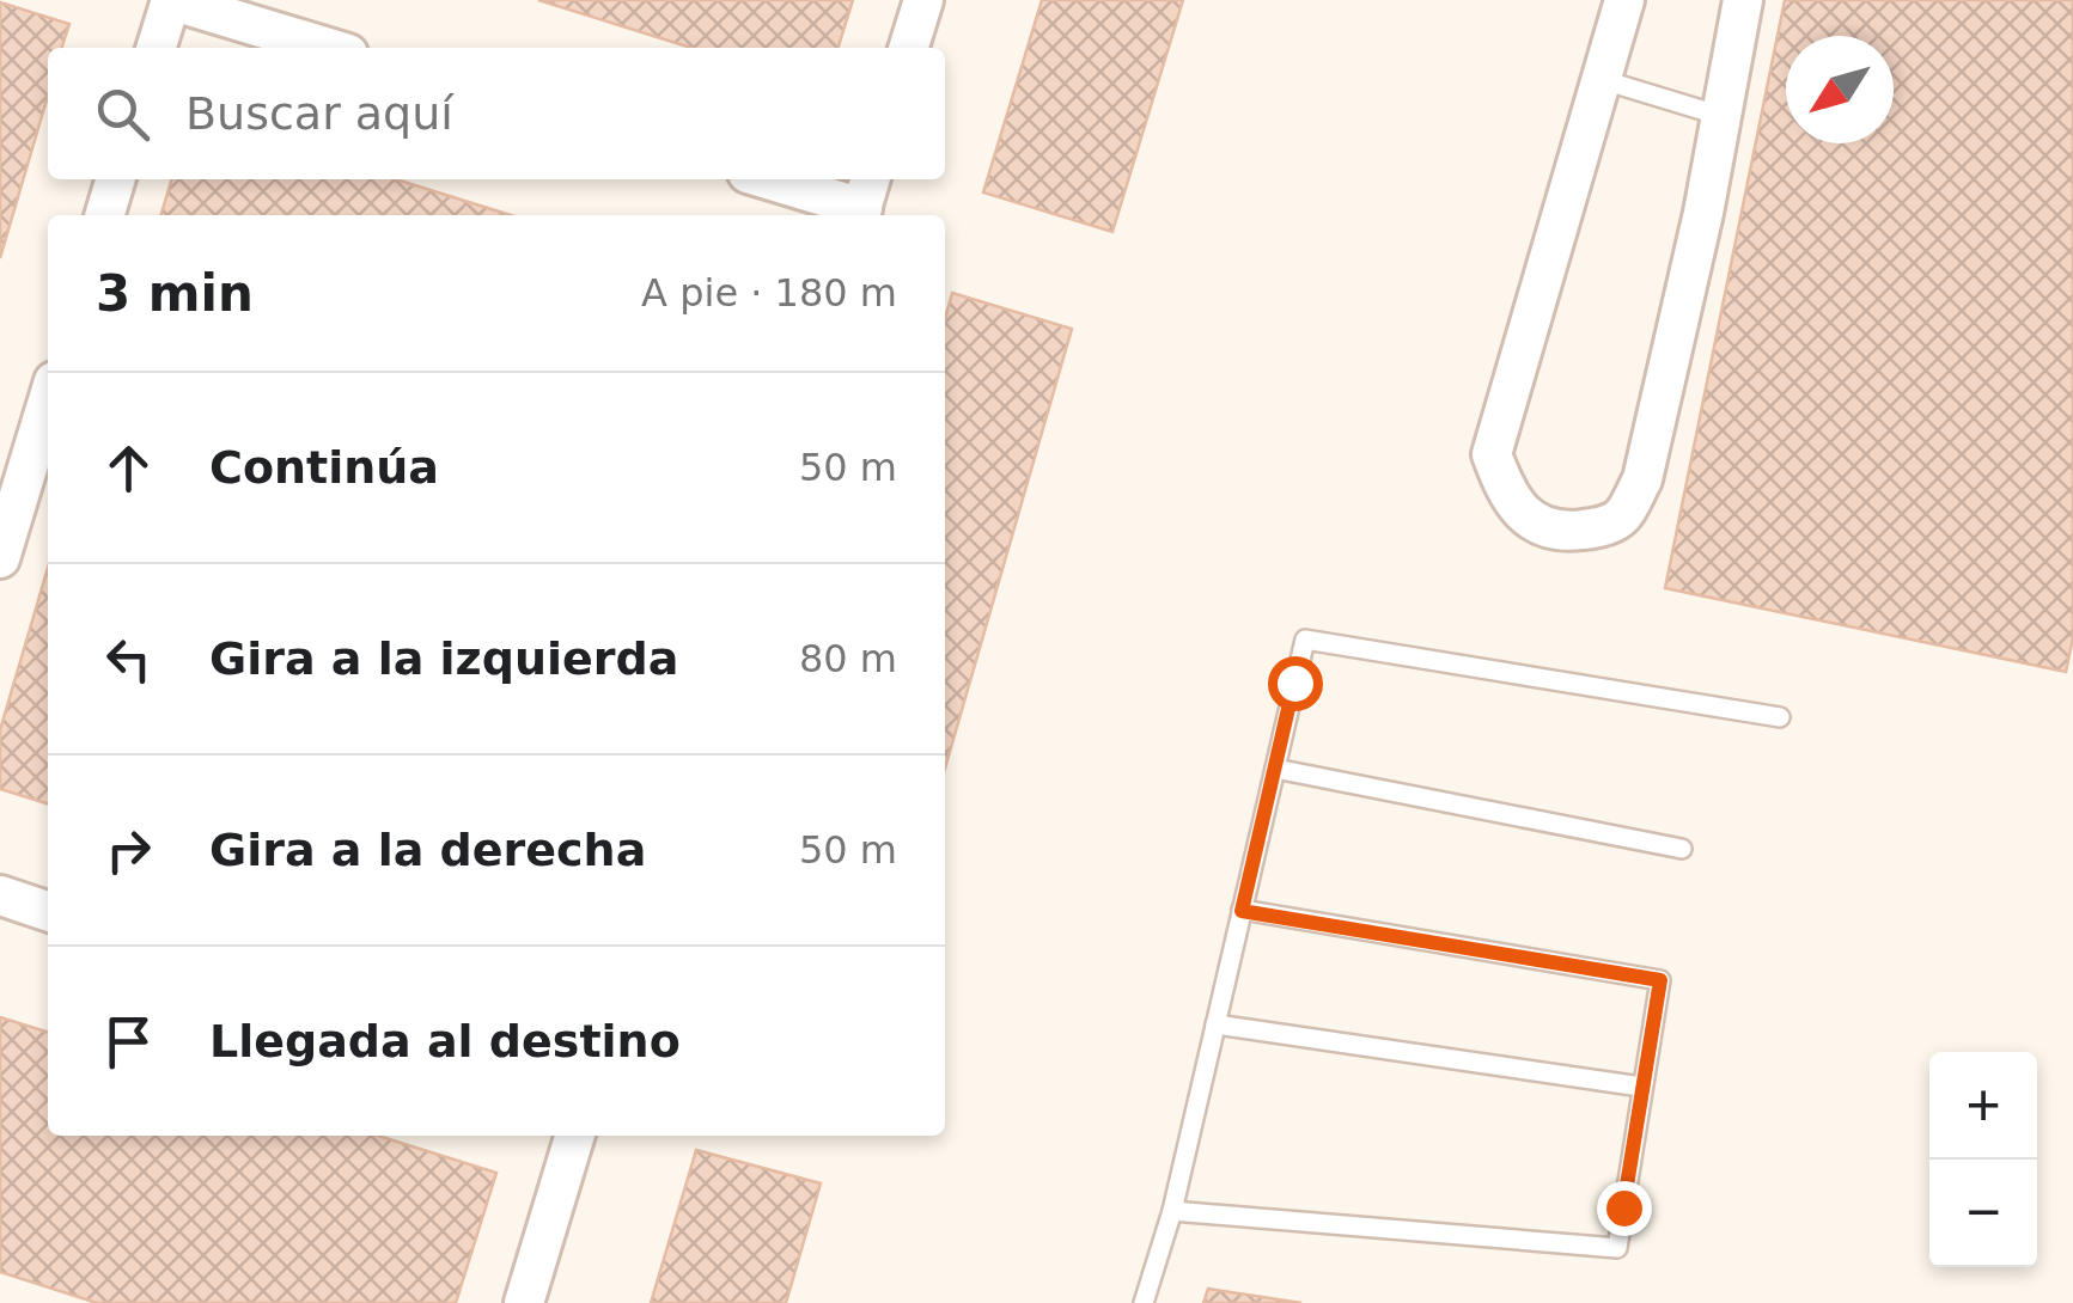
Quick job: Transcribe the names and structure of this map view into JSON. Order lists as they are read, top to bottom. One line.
{"north":"bottom left","page":{"search":"Buscar aquí","heading":["3 min","A pie · 180 m"],"list":[["Continúa","50 m"],["Gira a la izquierda","80 m"],["Gira a la derecha","50 m"],"Llegada al destino"],"map_buttons":["+","−"]}}
